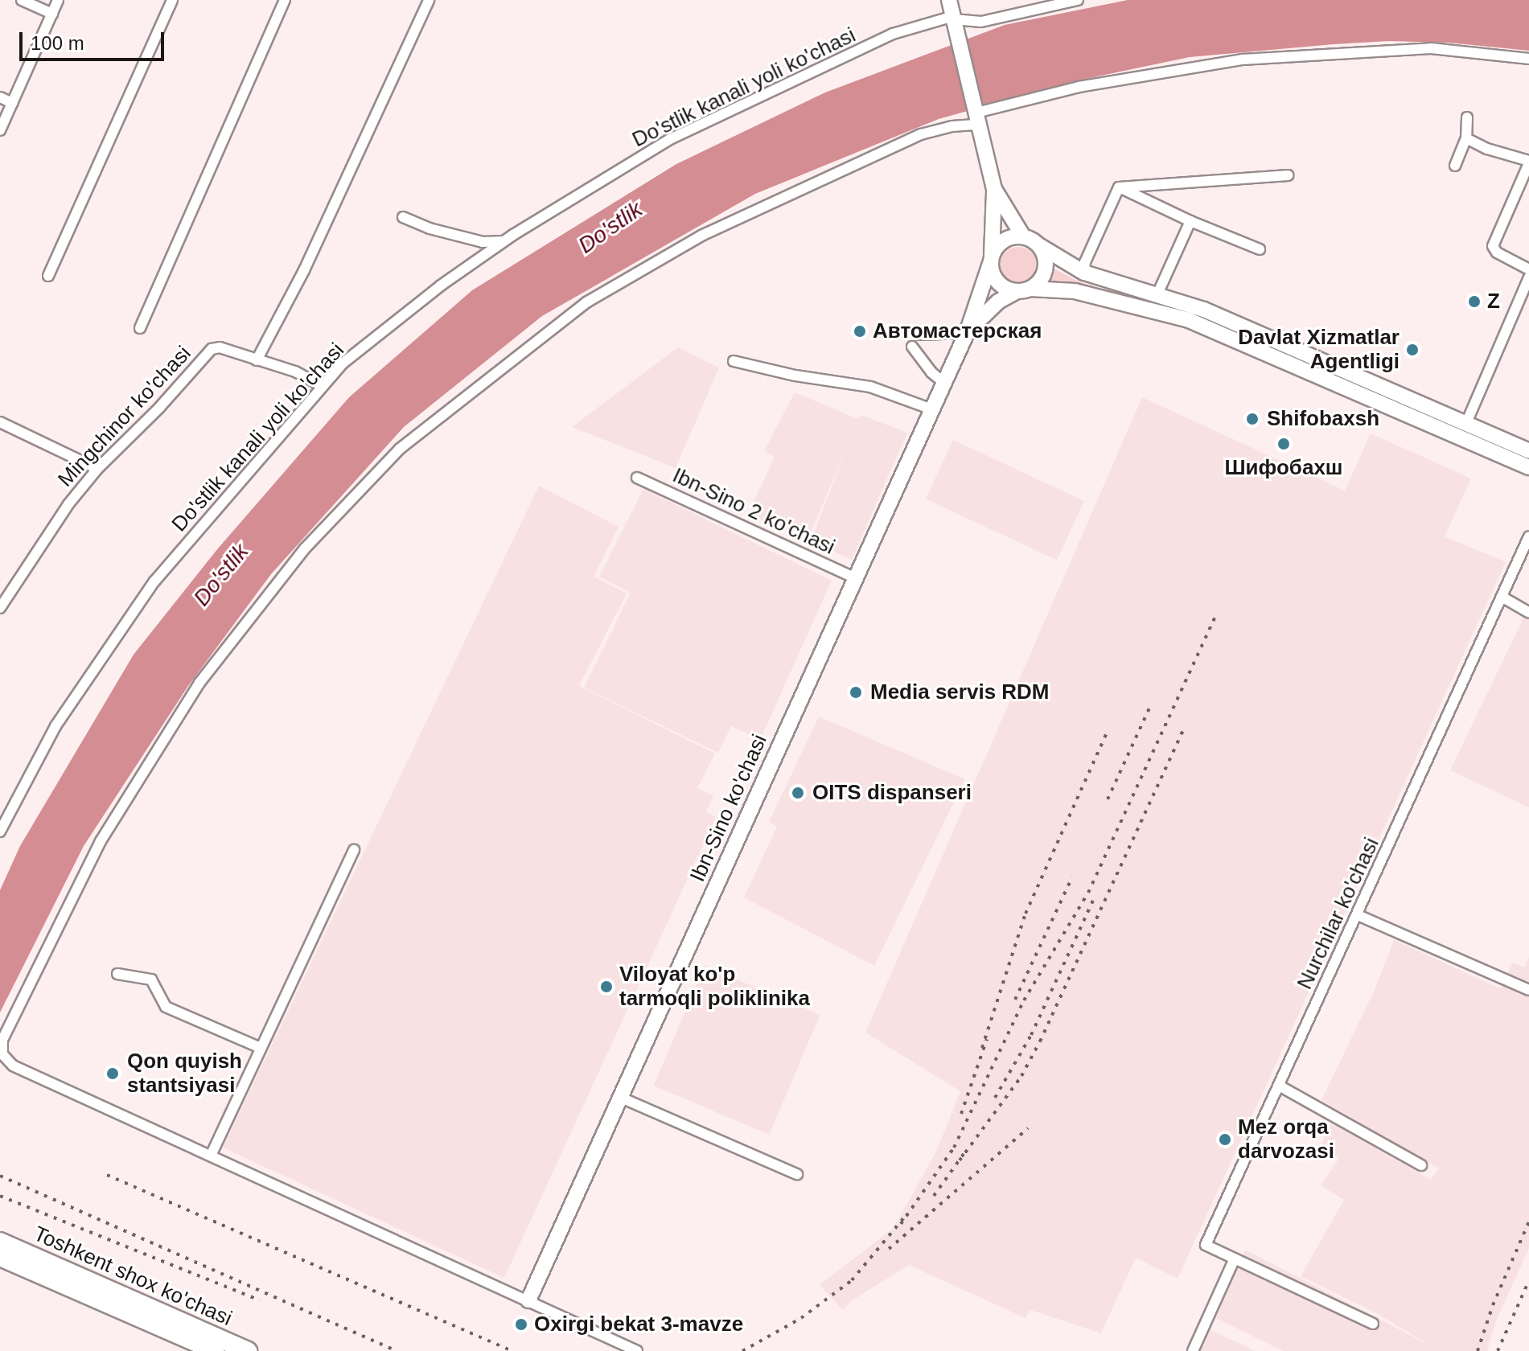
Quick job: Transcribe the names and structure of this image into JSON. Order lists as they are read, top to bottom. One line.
{"streets":{"highway":["Toshkent shox ko'chasi"],"main road":["Ibn-Sino ko'chasi"],"street":["Do'stlik kanali yoli ko'chasi","Mingchinor ko'chasi","Ibn-Sino 2 ko'chasi","Nurchilar ko'chasi"]},"crossings":[["Do'stlik kanali yoli ko'chasi","Mingchinor ko'chasi"],["Ibn-Sino 2 ko'chasi","Ibn-Sino ko'chasi"]],"water":["Do'stlik"],"places":["Z","Автомастерская","Davlat Xizmatlar Agentligi","Shifobaxsh","Шифобахш","Media servis RDM","OITS dispanseri","Viloyat ko'p tarmoqli poliklinika","Qon quyish stantsiyasi","Mez orqa darvozasi","Oxirgi bekat 3-mavze"],"scale_bar":"100 m"}
